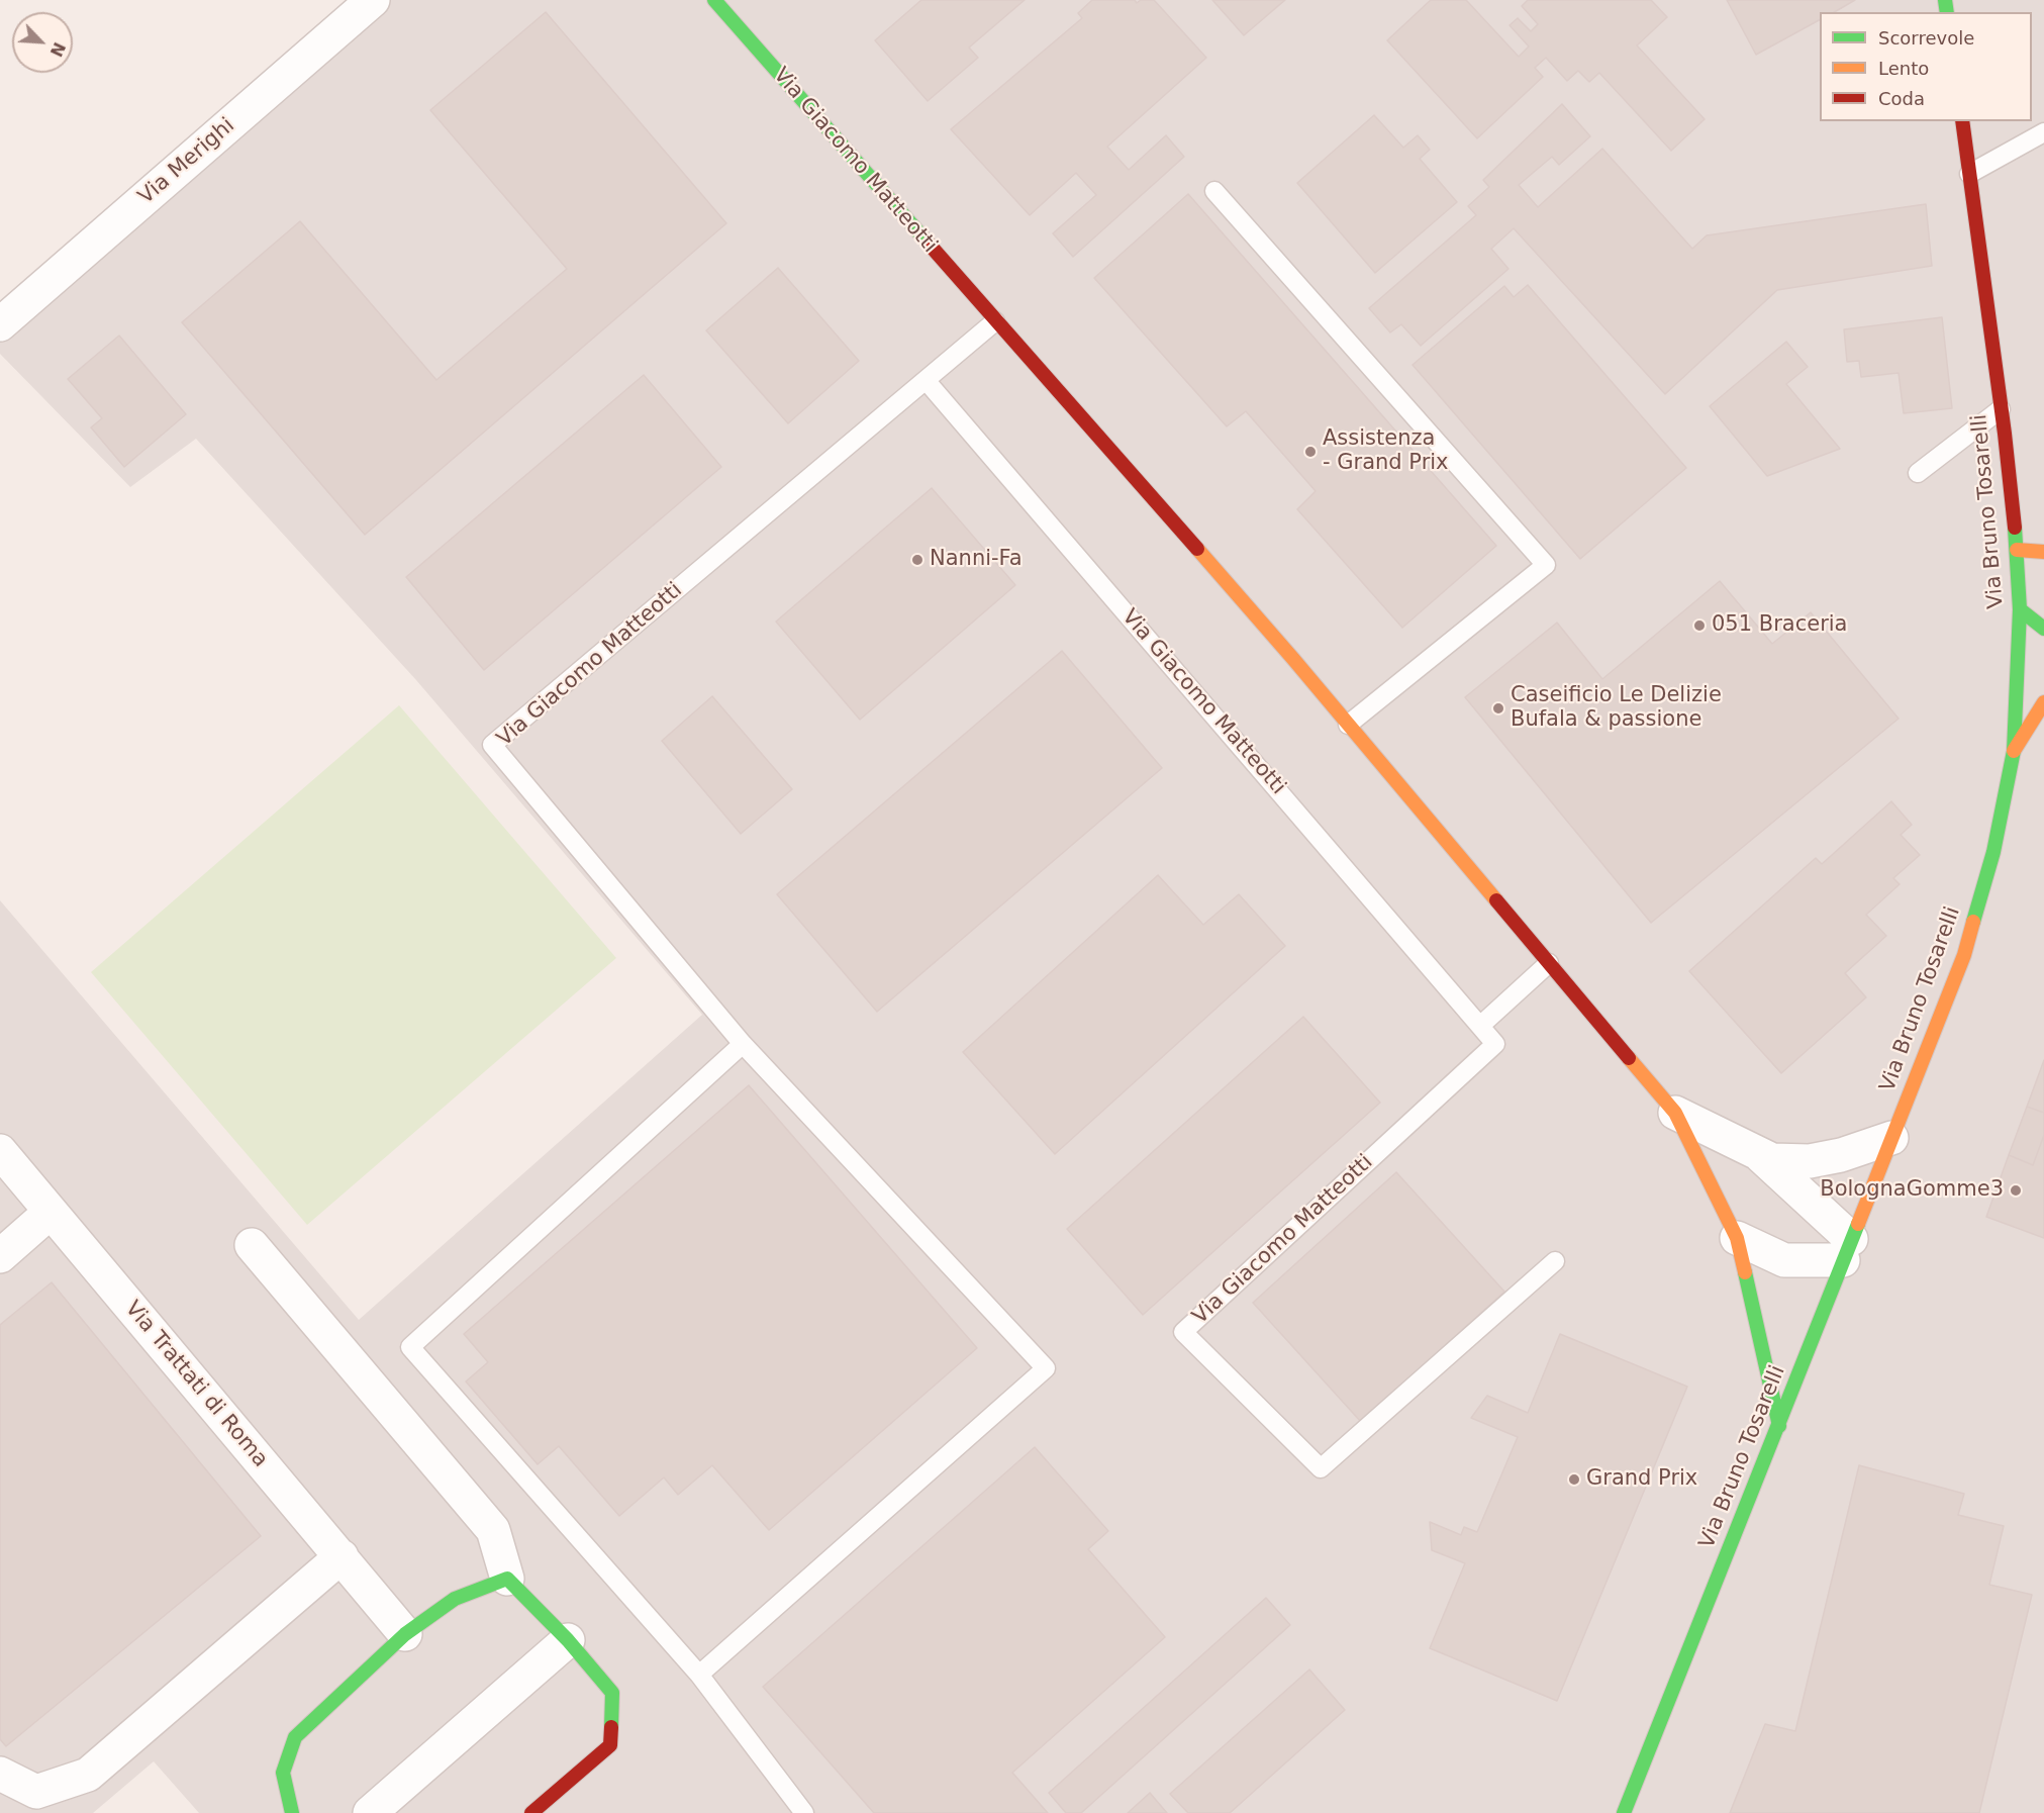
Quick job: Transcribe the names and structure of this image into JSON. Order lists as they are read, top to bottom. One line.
{"streets":{"street":["Via Giacomo Matteotti","Via Merighi","Via Bruno Tosarelli","Via Trattati di Roma"]},"crossings":[["Via Giacomo Matteotti","Via Bruno Tosarelli"]],"places":["Assistenza - Grand Prix","Nanni-Fa","051 Braceria","Caseificio Le Delizie Bufala & passione","BolognaGomme3","Grand Prix"],"legend":["Scorrevole","Lento","Coda"],"north":"bottom right"}
